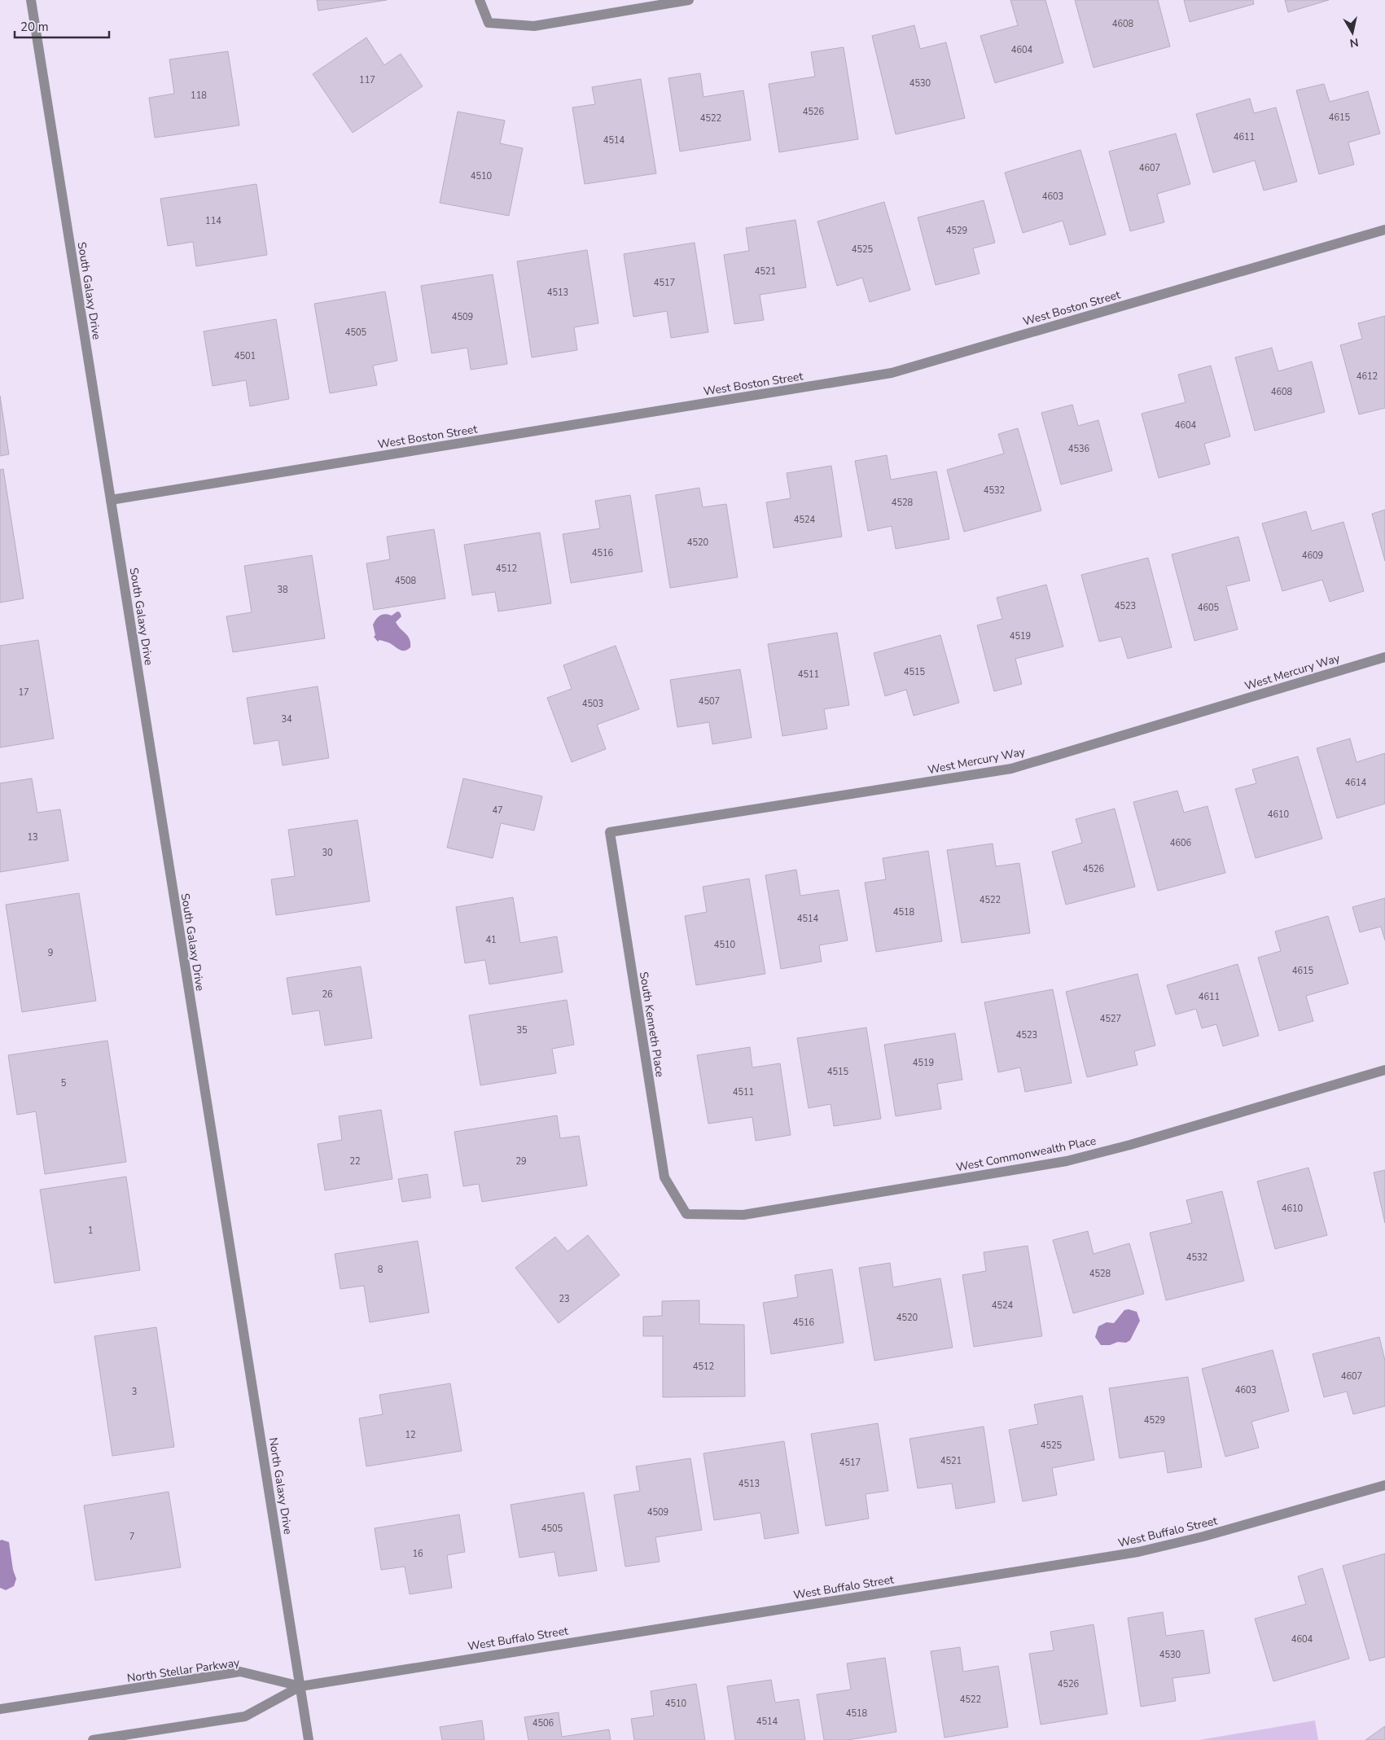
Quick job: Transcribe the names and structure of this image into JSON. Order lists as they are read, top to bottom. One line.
{"streets":{"street":["South Galaxy Drive","West Boston Street","West Mercury Way","South Kenneth Place","West Commonwealth Place","North Galaxy Drive","West Buffalo Street","North Stellar Parkway"]},"crossings":[["South Galaxy Drive","West Boston Street"],["South Galaxy Drive","North Galaxy Drive"],["West Mercury Way","South Kenneth Place"],["South Kenneth Place","West Commonwealth Place"],["North Galaxy Drive","West Buffalo Street"],["North Galaxy Drive","North Stellar Parkway"],["West Buffalo Street","North Stellar Parkway"]],"house_numbers":["4608","4604","117","4530","118","4526","4615","4522","4611","4514","4607","4510","4603","114","4529","4525","4521","4517","4513","4509","4505","4501","4612","4608","4604","4536","4532","4528","4524","4520","4516","4609","4512","4508","38","4523","4605","4519","4515","4511","17","4507","4503","34","4614","47","4610","13","4606","30","4526","4522","4518","4514","41","4510","9","4615","26","4611","4527","35","4523","4519","4515","5","4511","22","29","4610","1","4532","8","4528","23","4524","4520","4516","4512","4607","4603","3","4529","12","4525","4521","4517","4513","4509","4505","7","16","4604","4530","4526","4522","4510","4518","4514","4506"],"scale_bar":"20 m","north":"bottom"}
